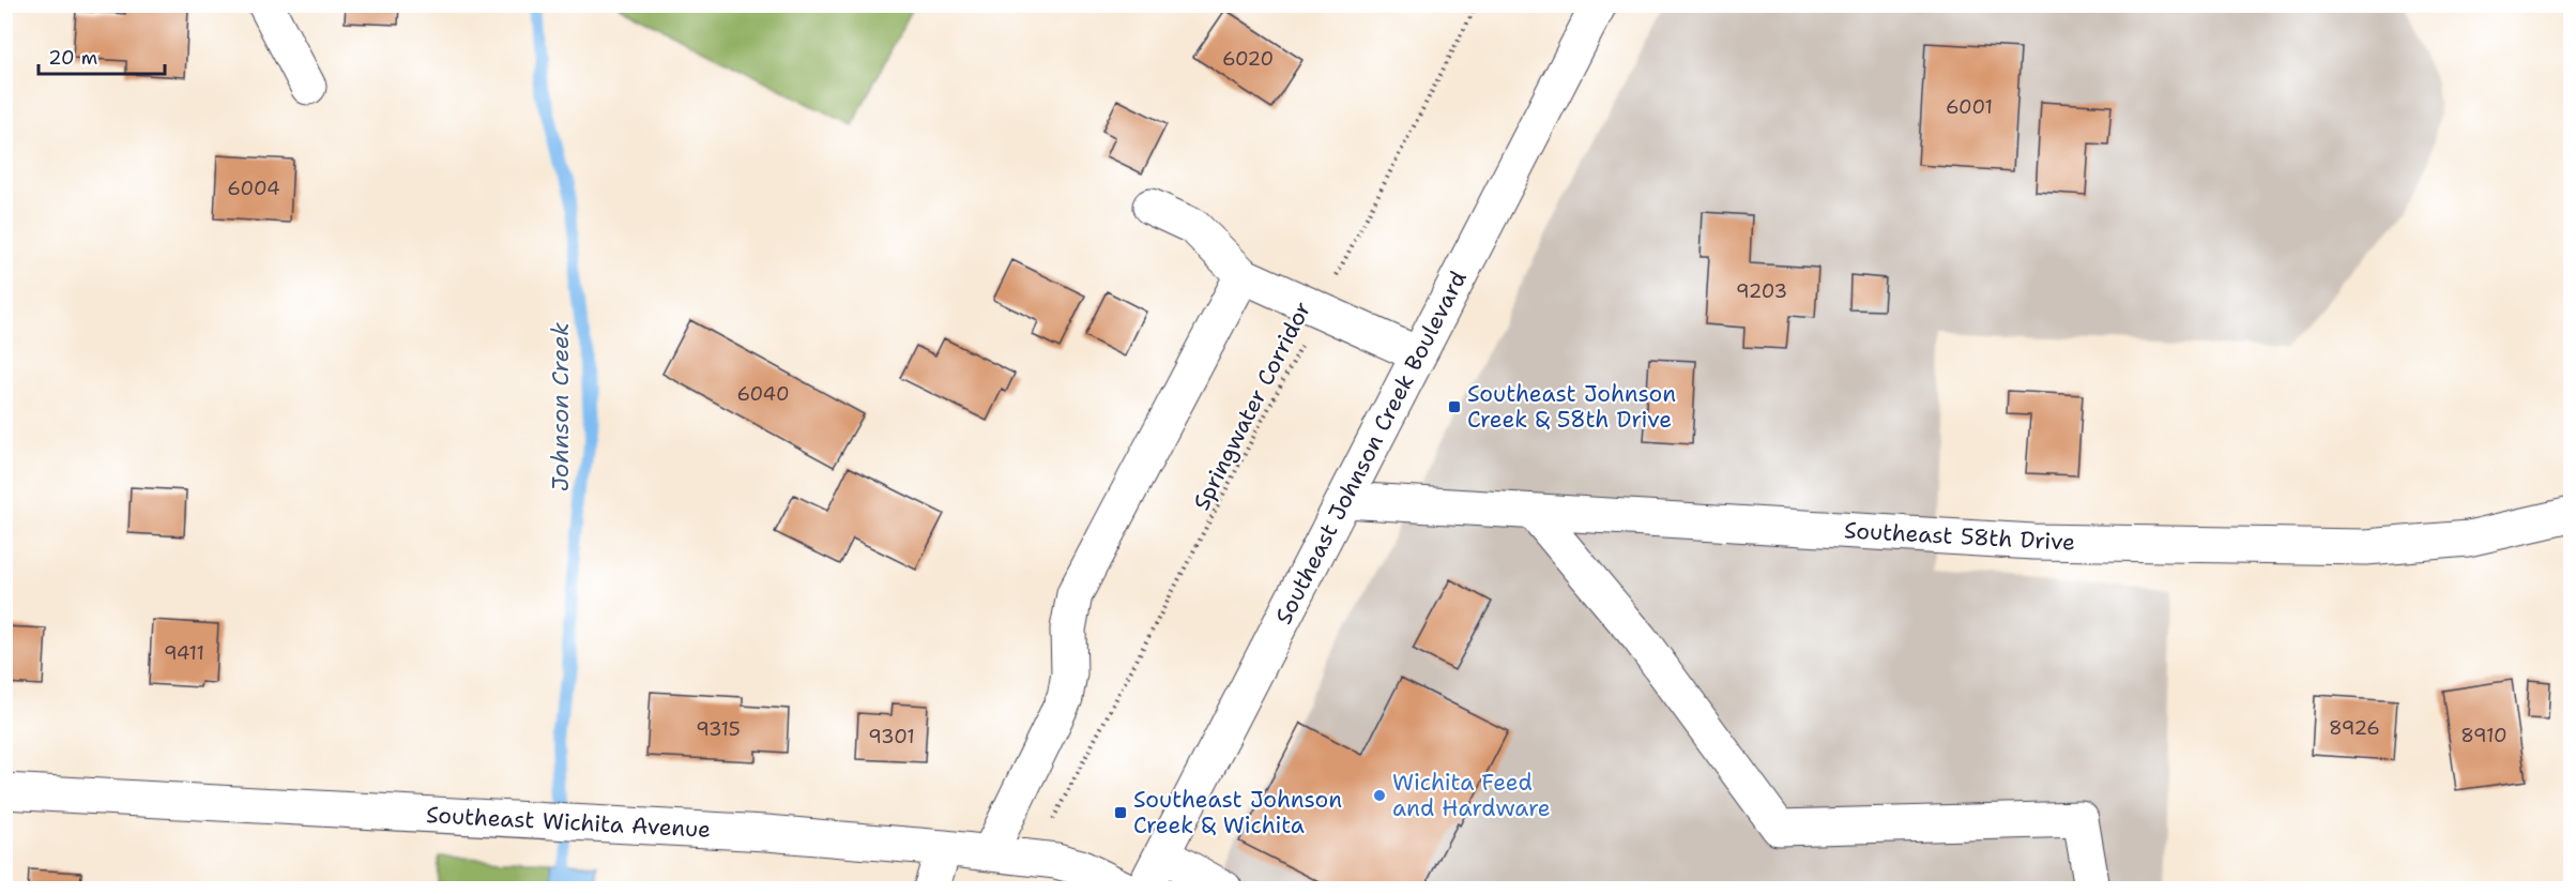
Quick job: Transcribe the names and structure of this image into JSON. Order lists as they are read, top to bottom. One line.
{"streets":{"street":["Southeast Johnson Creek Boulevard","Southeast 58th Drive","Southeast Wichita Avenue"],"path":["Springwater Corridor"]},"crossings":[["Southeast Johnson Creek Boulevard","Southeast 58th Drive"]],"water":["Johnson Creek"],"places":{"transit":["Southeast Johnson Creek & 58th Drive","Southeast Johnson Creek & Wichita"],"other":["Wichita Feed and Hardware"]},"house_numbers":["6020","6001","6004","9203","6040","9411","8926","9315","8910","9301"],"scale_bar":"20 m"}
